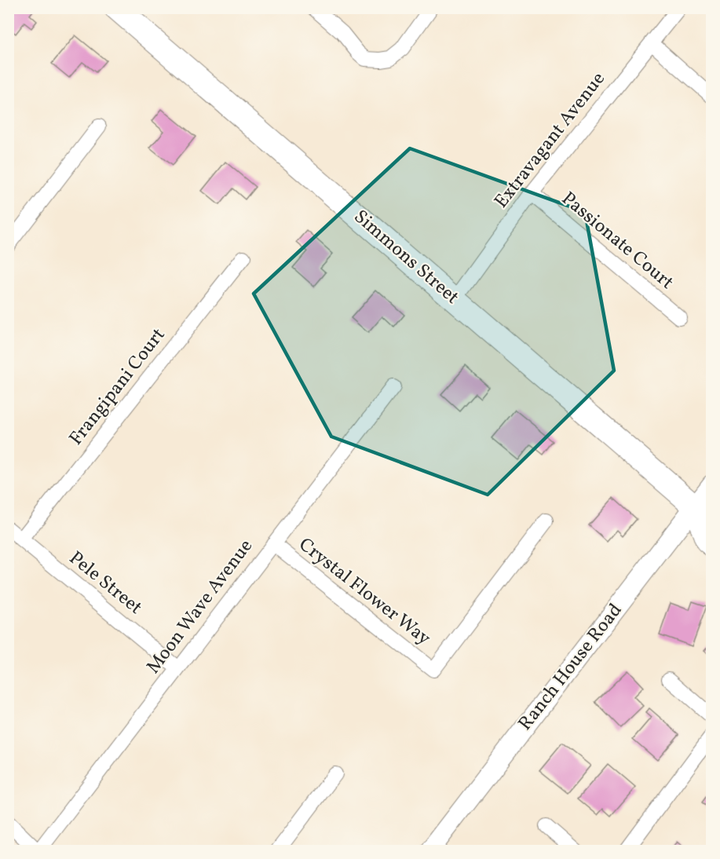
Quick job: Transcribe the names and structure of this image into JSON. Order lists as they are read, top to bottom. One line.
{"streets":{"main road":["Simmons Street"],"street":["Extravagant Avenue","Passionate Court","Frangipani Court","Pele Street","Crystal Flower Way","Moon Wave Avenue","Ranch House Road"]},"crossings":[["Extravagant Avenue","Passionate Court"],["Extravagant Avenue","Simmons Street"],["Simmons Street","Ranch House Road"],["Frangipani Court","Pele Street"],["Pele Street","Moon Wave Avenue"],["Crystal Flower Way","Moon Wave Avenue"]]}
